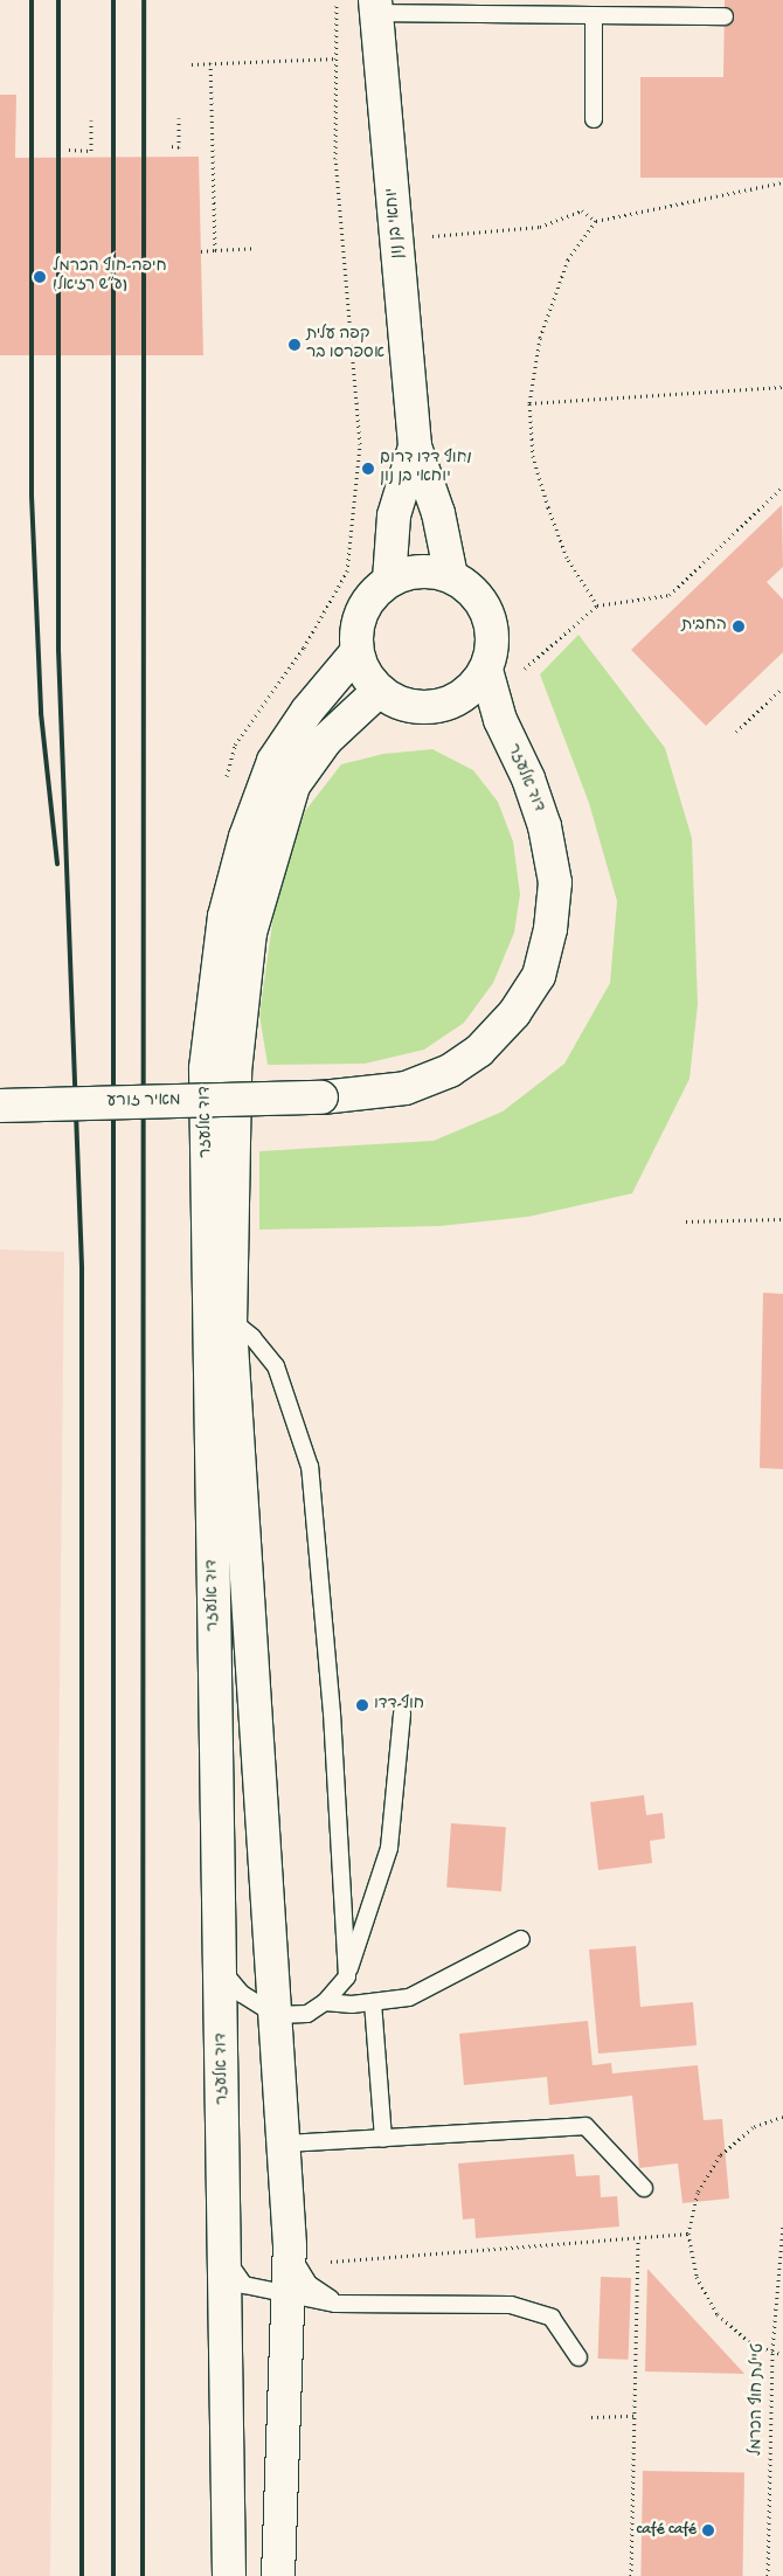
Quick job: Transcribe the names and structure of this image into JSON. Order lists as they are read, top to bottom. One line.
{"streets":{"street":["יוחאי בן נון","דוד אלעזר","מאיר זורע"],"path":["טיילת חוף הכרמל"]},"crossings":[["יוחאי בן נון","דוד אלעזר"],["דוד אלעזר","מאיר זורע"]],"places":["חיפה-חוף הכרמל (ע״ש רזיאל)","קפה עלית אספרסו בר","חוף דדו דרום/ יוחאי בן נון","החבית","חוף דדו","café café"]}
